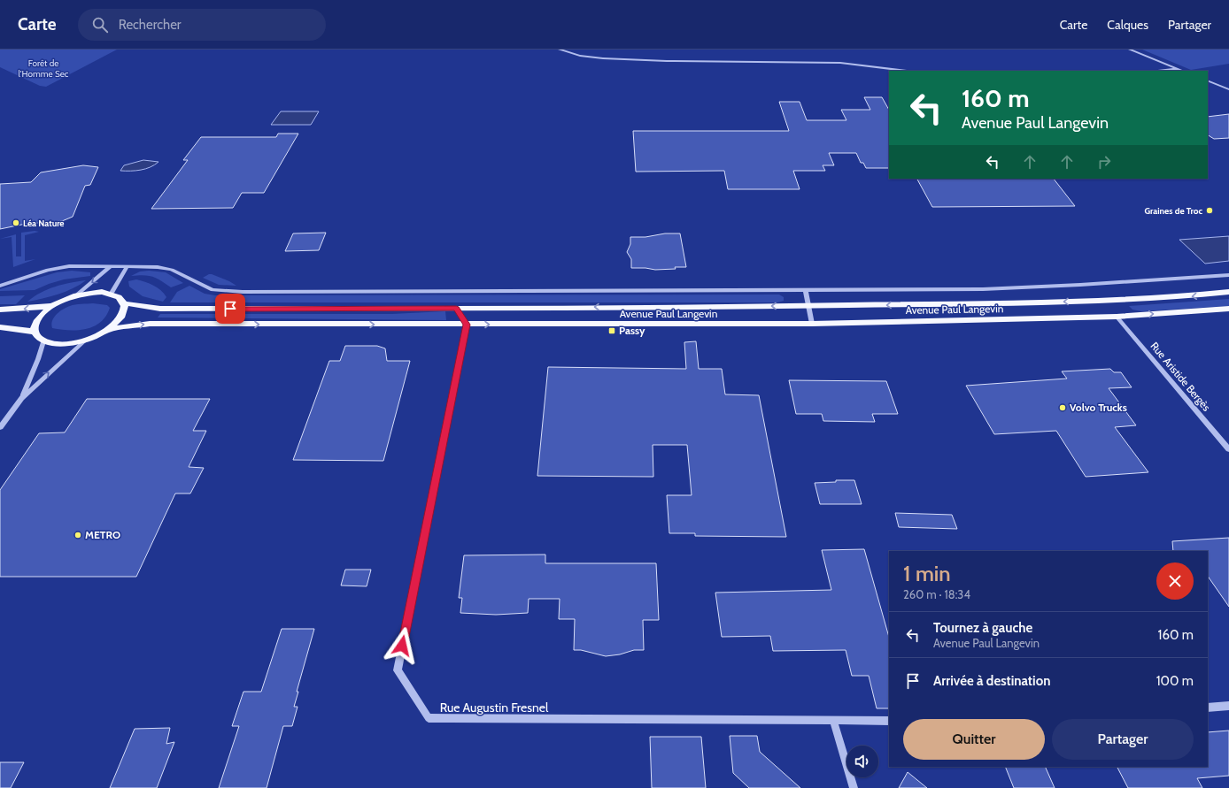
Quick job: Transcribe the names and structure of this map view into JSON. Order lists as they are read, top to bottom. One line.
{"streets":{"main road":["Avenue Paul Langevin"],"street":["Rue Aristide Bergès","Rue Augustin Fresnel"]},"crossings":[["Avenue Paul Langevin","Rue Aristide Bergès"],["Avenue Paul Langevin","Rue Augustin Fresnel"]],"parks":["Forêt de l'Homme Sec"],"places":{"other":["Graines de Troc","Léa Nature","Volvo Trucks","METRO"],"transit":["Passy"]},"page":{"header":"Carte","search":"Rechercher","nav":["Carte","Calques","Partager"],"turn":["160 m","Avenue Paul Langevin"],"heading":["1 min","260 m · 18:34"],"list":[{"name":"Tournez à gauche","note":"Avenue Paul Langevin","value":"160 m"},{"name":"Arrivée à destination","value":"100 m"}],"buttons":["Quitter","Partager"]}}
